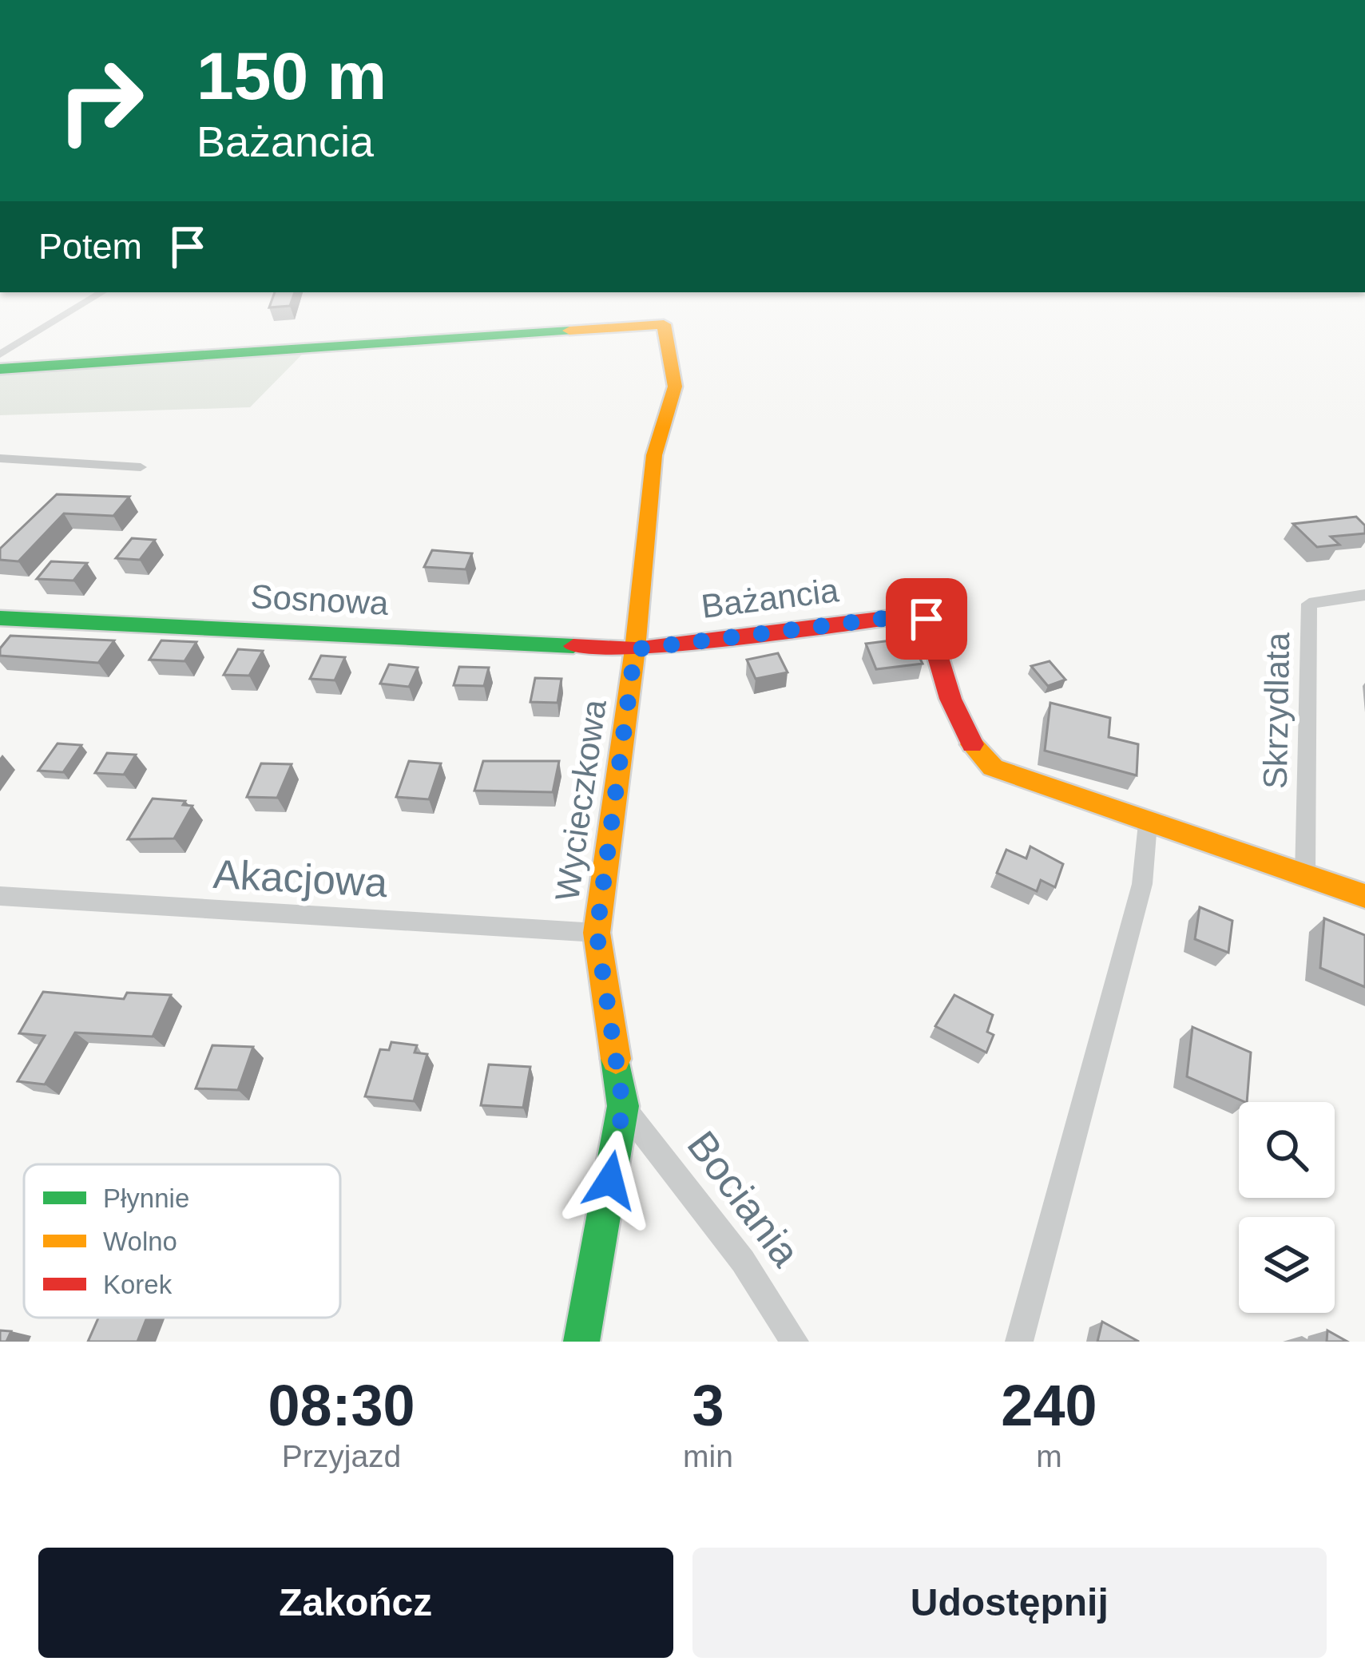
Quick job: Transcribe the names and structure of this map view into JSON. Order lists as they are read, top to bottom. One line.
{"streets":{"street":["Bażancia","Sosnowa","Skrzydlata","Wycieczkowa","Akacjowa","Bociania"]},"crossings":[["Bażancia","Sosnowa"],["Bażancia","Skrzydlata"],["Bażancia","Wycieczkowa"],["Sosnowa","Wycieczkowa"],["Wycieczkowa","Akacjowa"],["Wycieczkowa","Bociania"]],"legend":["Płynnie","Wolno","Korek"],"page":{"turn":["150 m","Bażancia"],"then":"Potem","eta":["08:30","Przyjazd","3","min","240","m"],"buttons":["Zakończ","Udostępnij"]}}
